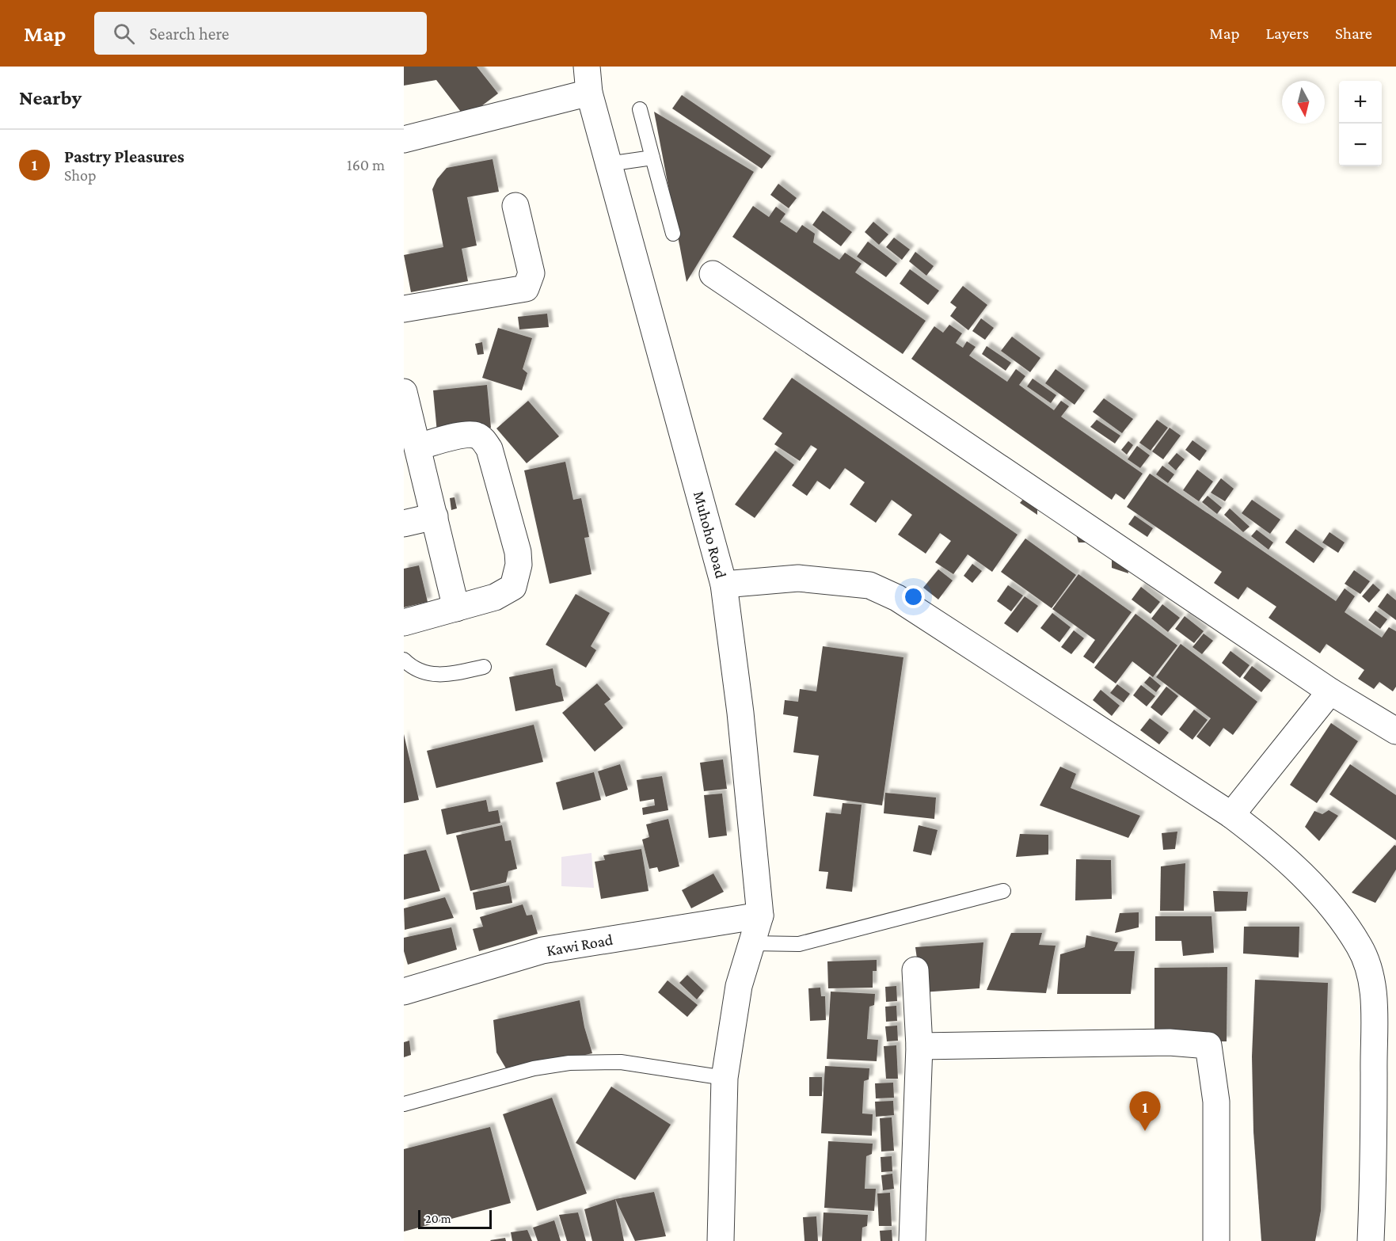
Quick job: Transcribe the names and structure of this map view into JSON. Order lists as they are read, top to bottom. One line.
{"streets":{"street":["Muhoho Road","Kawi Road"]},"crossings":[["Muhoho Road","Kawi Road"]],"scale_bar":"20 m","north":"bottom","page":{"header":"Map","search":"Search here","nav":["Map","Layers","Share"],"heading":"Nearby","map_buttons":["+","−"],"list":[{"mark":"1","name":"Pastry Pleasures","note":"Shop","value":"160 m"}],"pins":"1","scale":"20 m"}}
